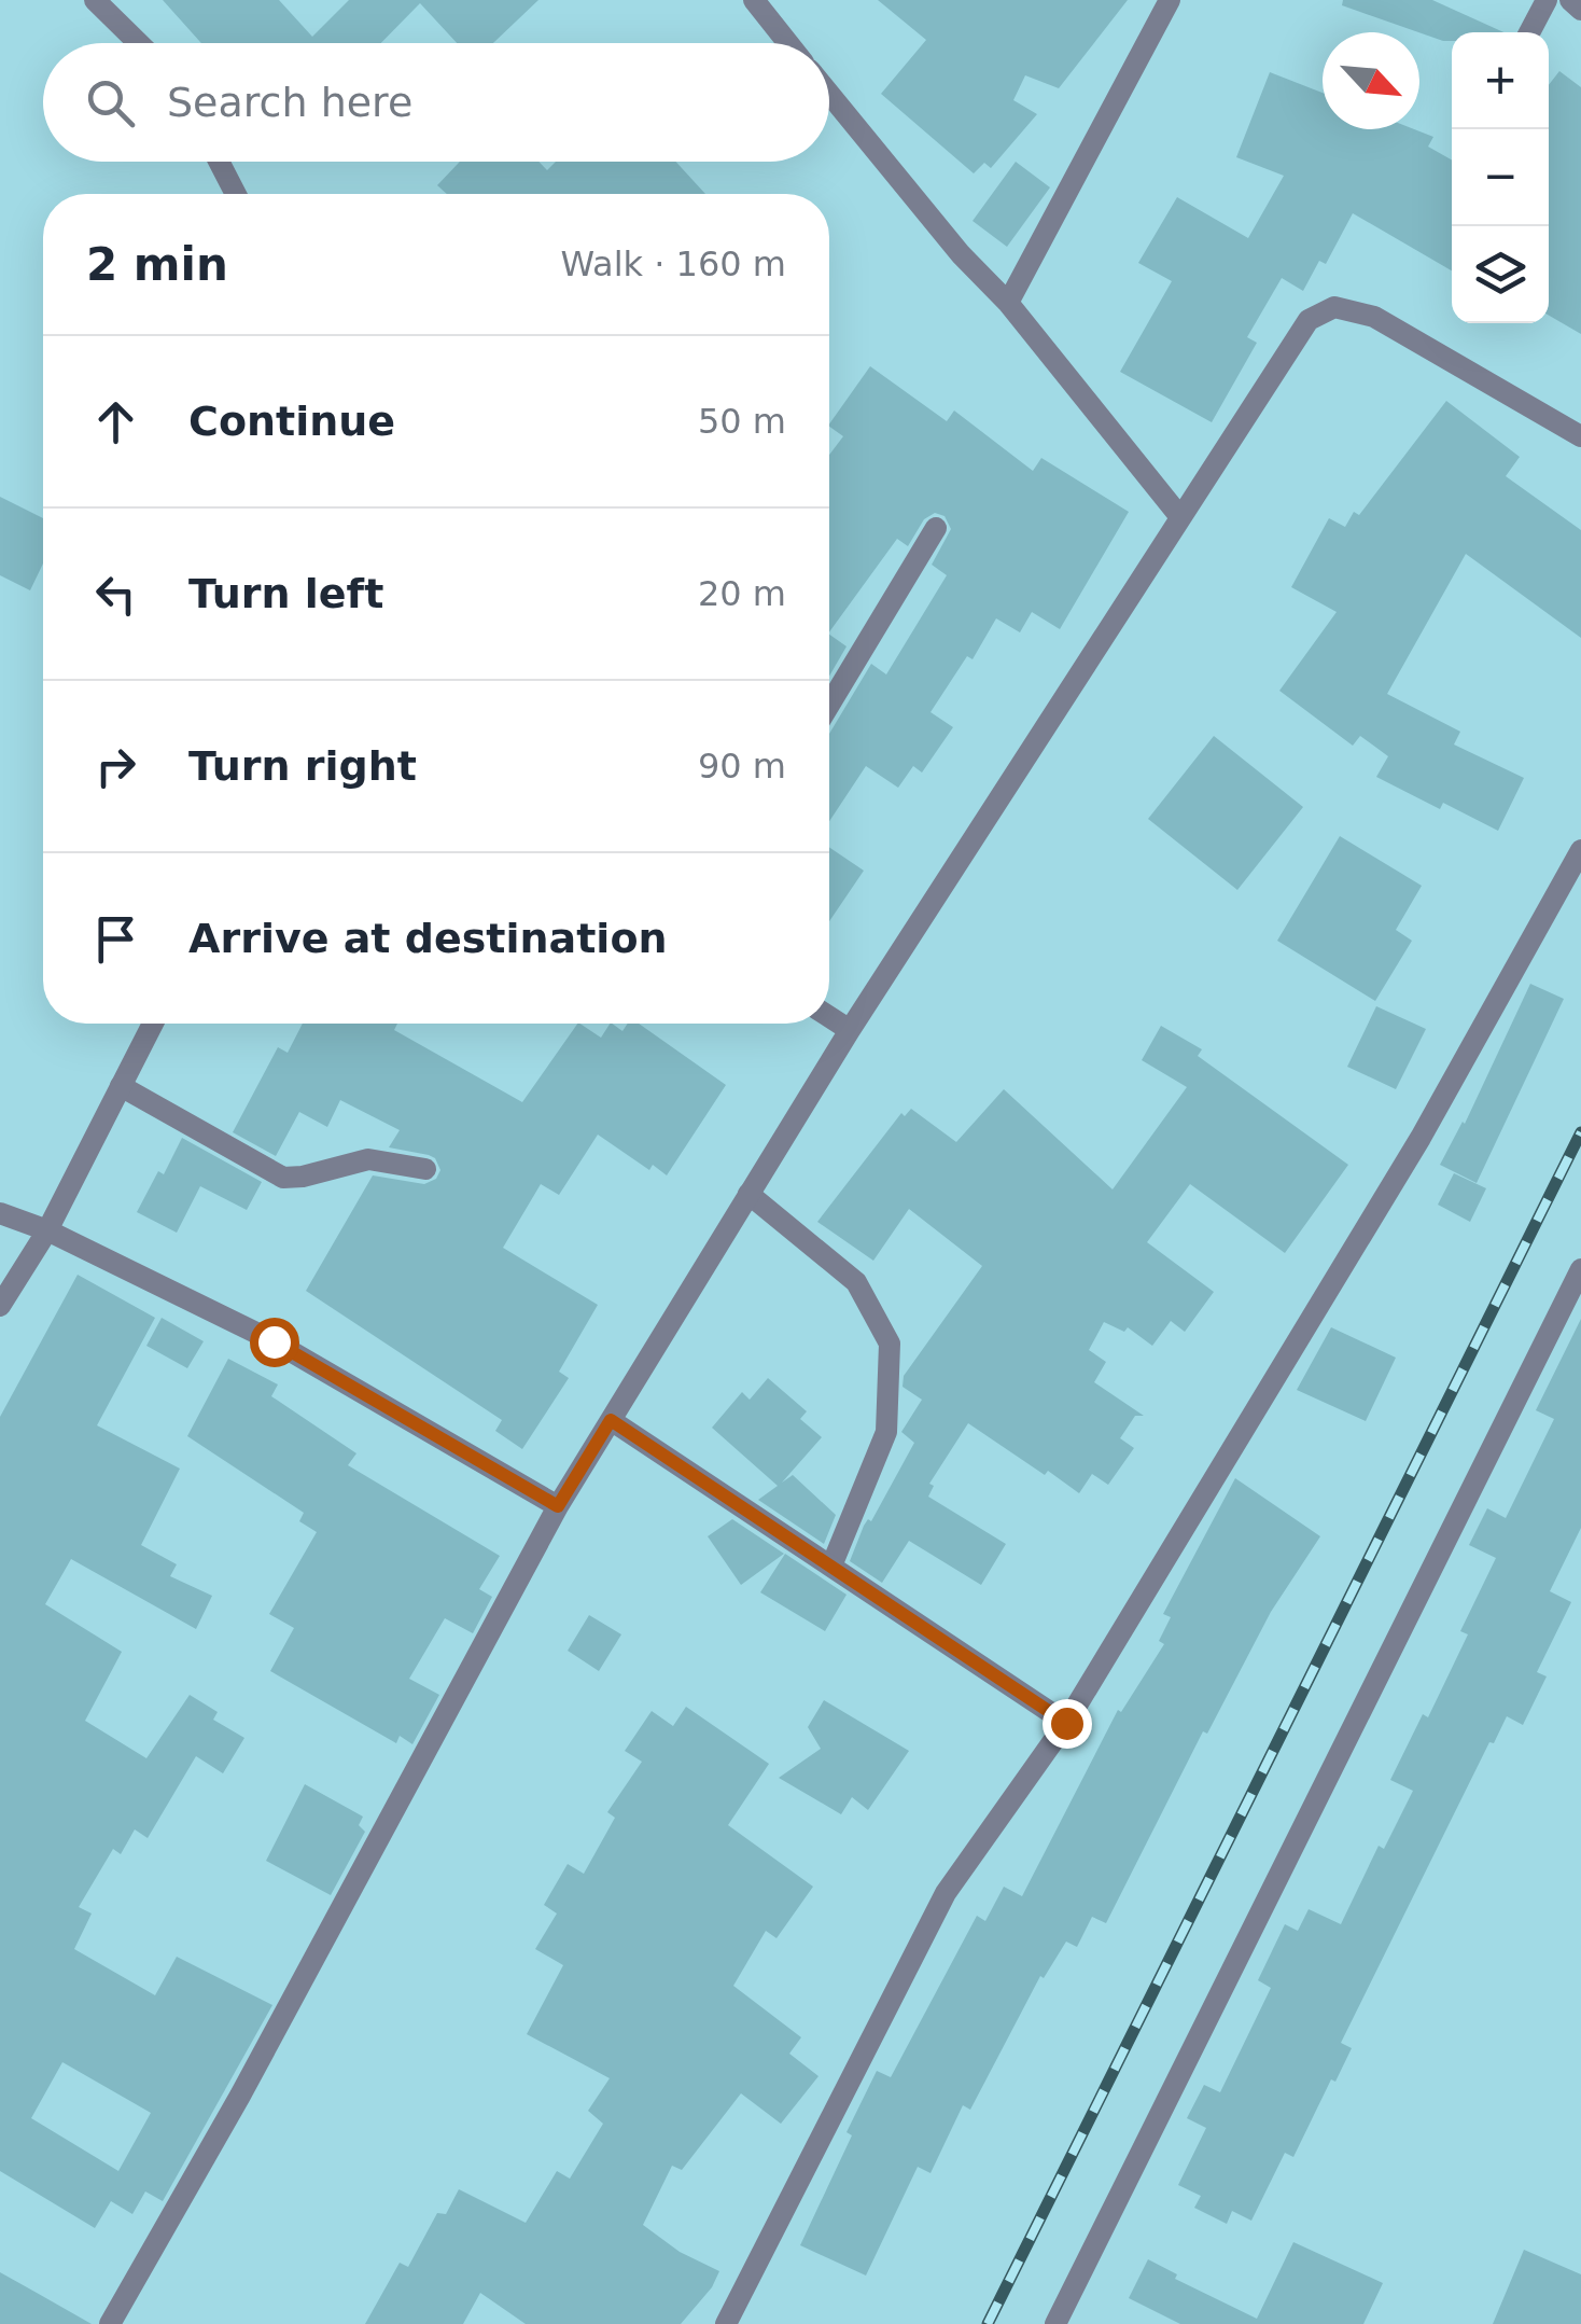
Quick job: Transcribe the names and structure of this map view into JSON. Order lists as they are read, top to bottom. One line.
{"north":"bottom right","page":{"map_buttons":["+","−"],"search":"Search here","heading":["2 min","Walk · 160 m"],"list":[["Continue","50 m"],["Turn left","20 m"],["Turn right","90 m"],"Arrive at destination"]}}
